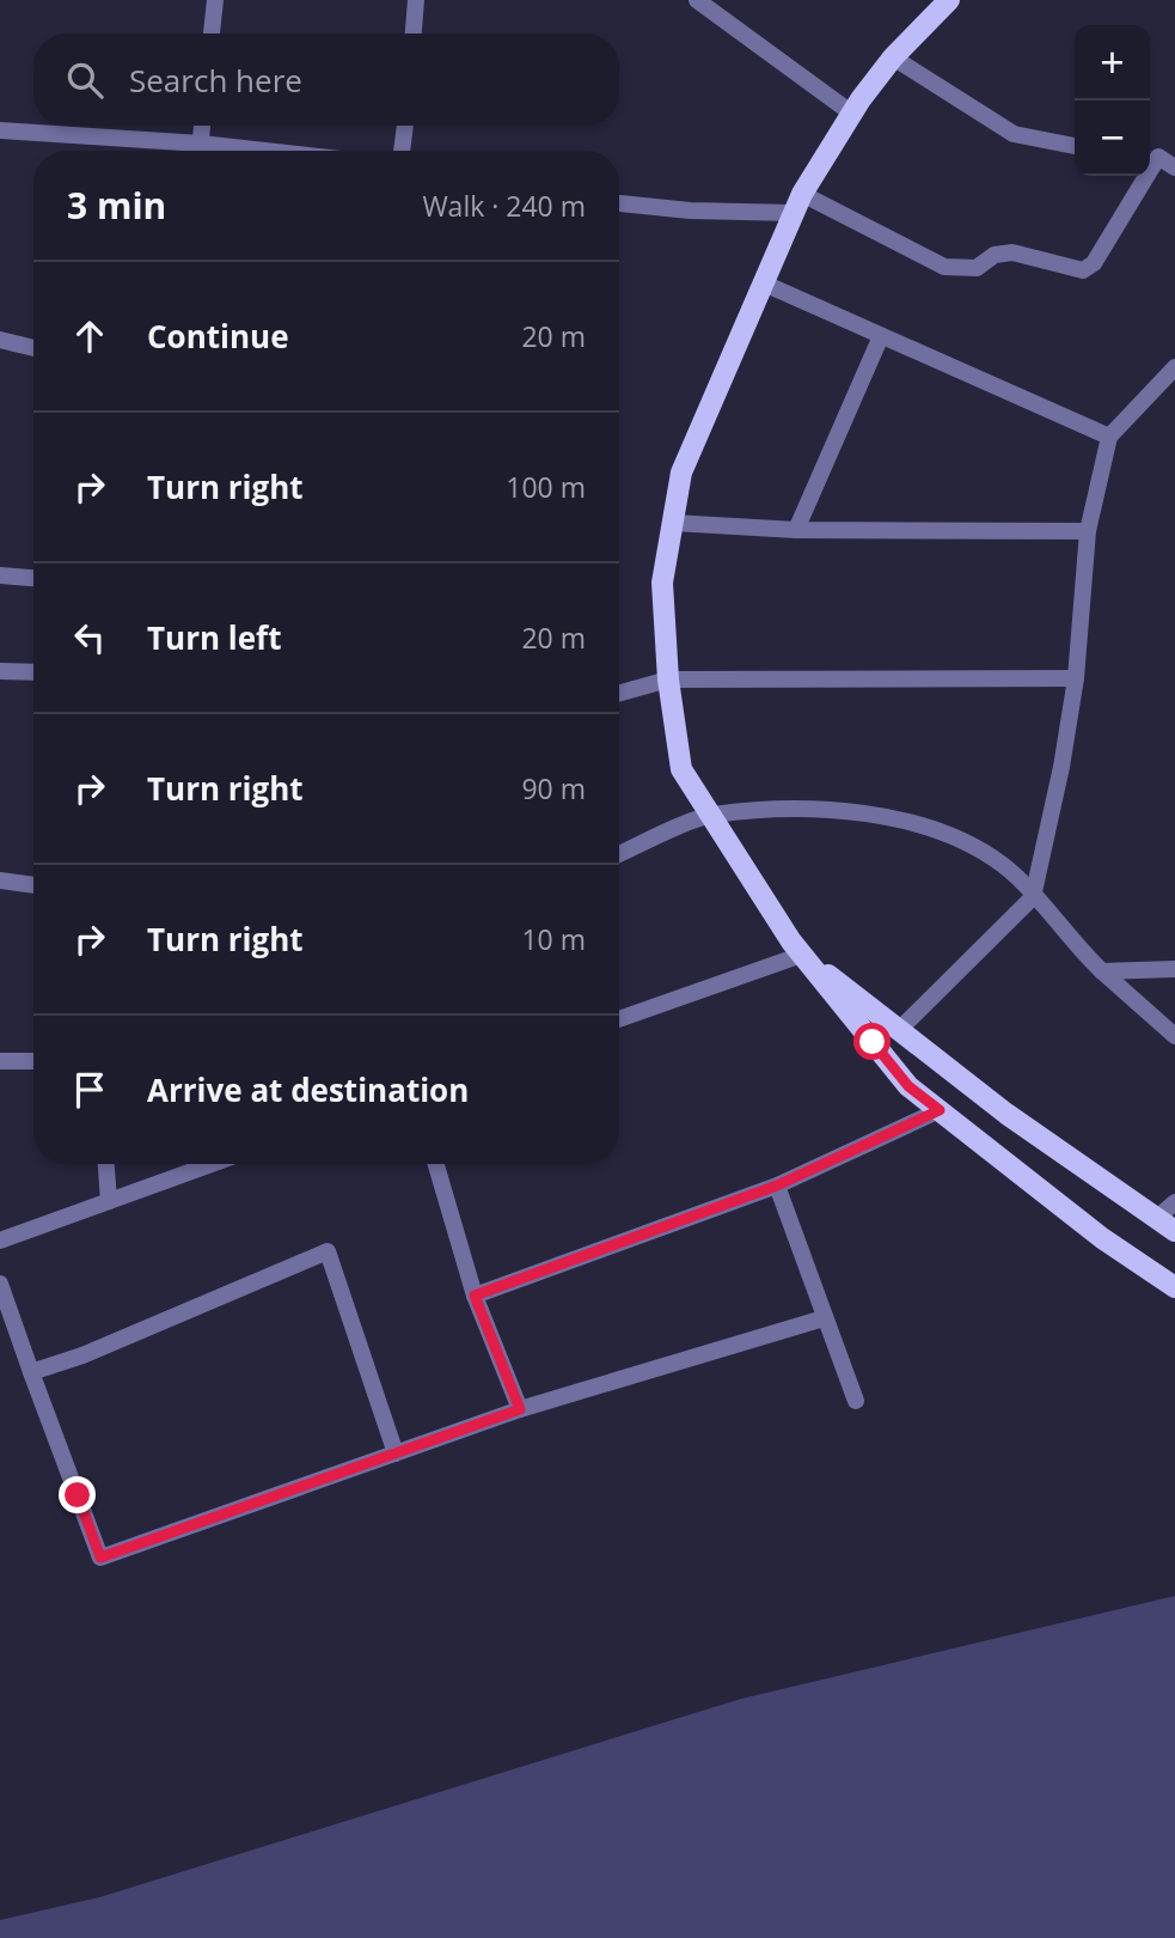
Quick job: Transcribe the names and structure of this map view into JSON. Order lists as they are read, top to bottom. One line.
{"page":{"map_buttons":["+","−"],"search":"Search here","heading":["3 min","Walk · 240 m"],"list":[["Continue","20 m"],["Turn right","100 m"],["Turn left","20 m"],["Turn right","90 m"],["Turn right","10 m"],"Arrive at destination"]}}
